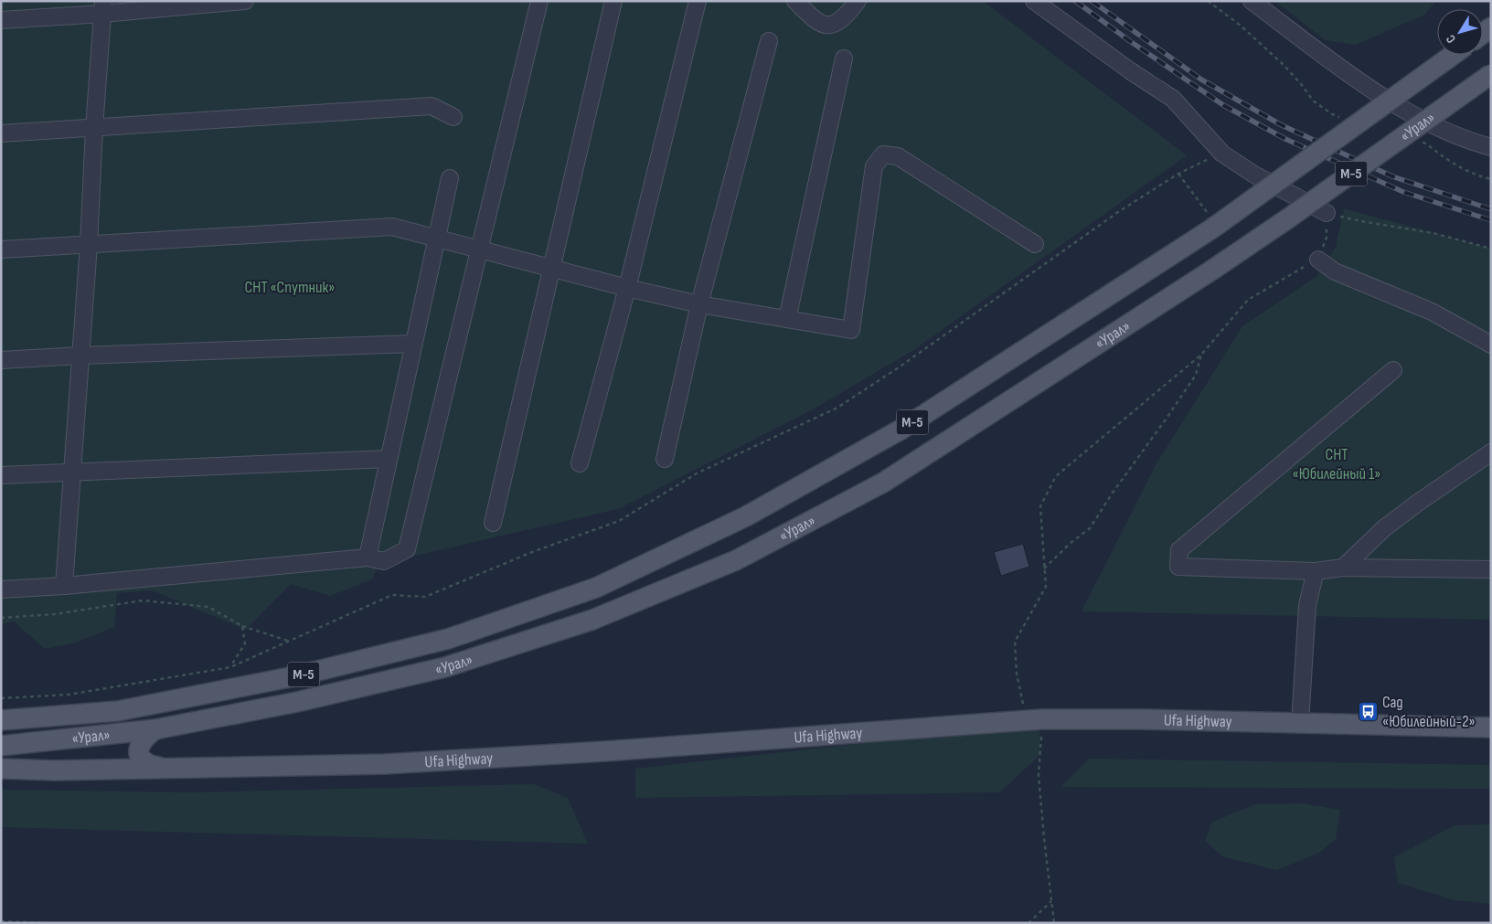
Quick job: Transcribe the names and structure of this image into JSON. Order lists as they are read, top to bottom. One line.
{"streets":{"main road":["«Урал»","М-5","Ufa Highway"]},"parks":["СНТ «Спутник»","СНТ «Юбилейный 1»"],"places":{"bus stop":["Сад «Юбилейный-2»"]},"north":"bottom left"}
